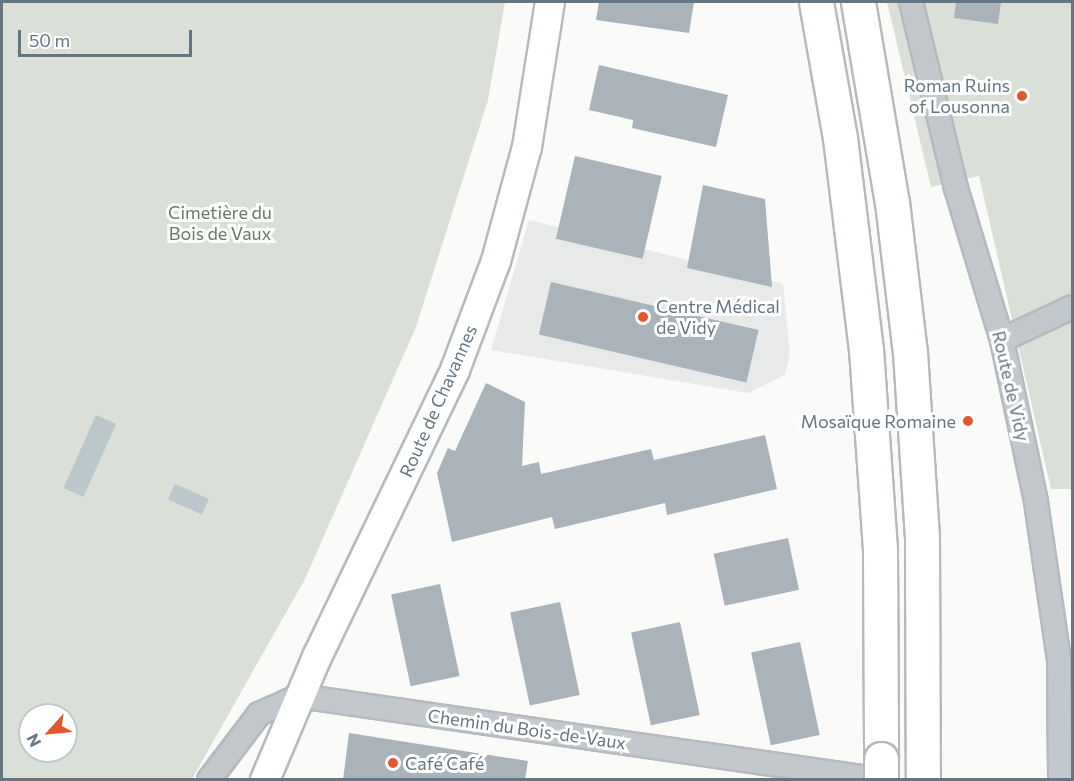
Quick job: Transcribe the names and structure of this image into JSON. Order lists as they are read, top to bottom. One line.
{"streets":{"main road":["Route de Chavannes"],"street":["Route de Vidy","Chemin du Bois-de-Vaux"]},"crossings":[["Route de Chavannes","Chemin du Bois-de-Vaux"]],"parks":["Cimetière du Bois de Vaux"],"places":["Roman Ruins of Lousonna","Centre Médical de Vidy","Mosaïque Romaine","Café Café"],"scale_bar":"50 m","north":"bottom left"}
